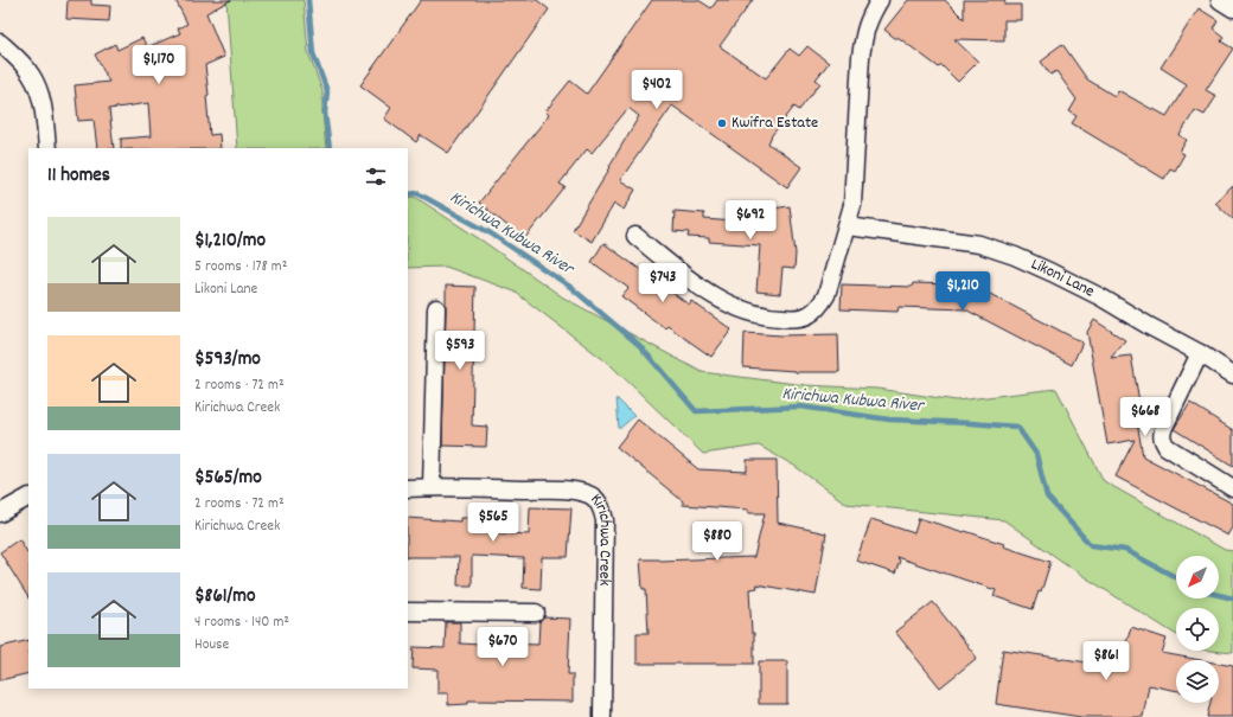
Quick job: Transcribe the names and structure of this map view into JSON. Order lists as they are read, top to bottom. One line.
{"streets":{"street":["Likoni Lane","Kirichwa Creek"]},"water":["Kirichwa Kubwa River"],"places":["Kwifra Estate"],"north":"bottom left","page":{"price":["$1,170","$402","$692","$743","$1,210","$593","$668","$565","$880","$670","$861"],"heading":"11 homes","list":[{"name":"$1,210/mo","note":"5 rooms · 178 m² · Likoni Lane"},{"name":"$593/mo","note":"2 rooms · 72 m² · Kirichwa Creek"},{"name":"$565/mo","note":"2 rooms · 72 m² · Kirichwa Creek"},{"name":"$861/mo","note":"4 rooms · 140 m² · House"}]}}
